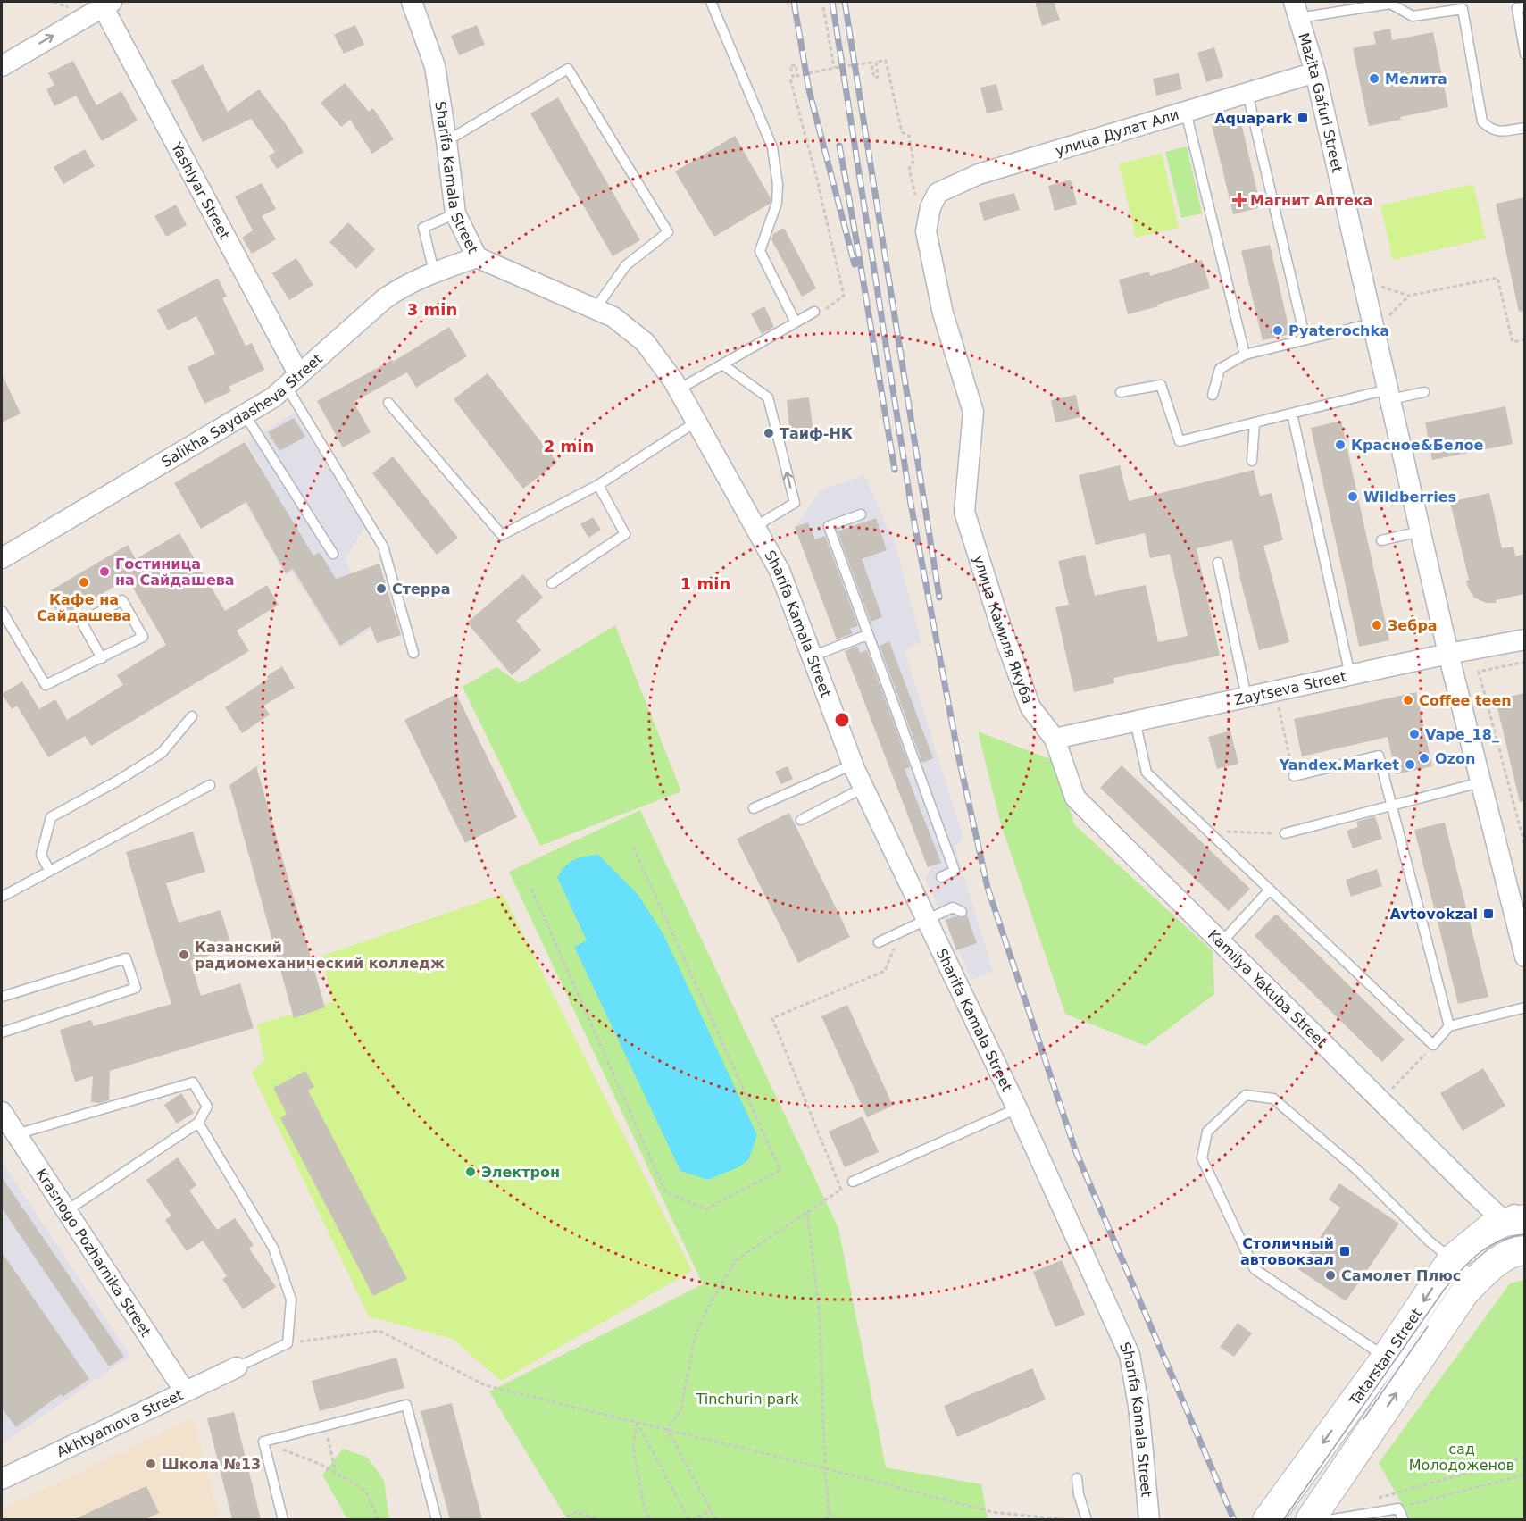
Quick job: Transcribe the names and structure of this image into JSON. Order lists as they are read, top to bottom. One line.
{"streets":{"main road":["Tatarstan Street"],"street":["Mazita Gafuri Street","улица Дулат Али","Sharifa Kamala Street","Yashlyar Street","Salikha Saydasheva Street","улица Камиля Якуба","Zaytseva Street","Kamilya Yakuba Street","Krasnogo Pozharnika Street","Akhtyamova Street"]},"crossings":[["Mazita Gafuri Street","улица Дулат Али"],["Mazita Gafuri Street","Zaytseva Street"],["улица Дулат Али","улица Камиля Якуба"],["Sharifa Kamala Street","Salikha Saydasheva Street"],["Yashlyar Street","Salikha Saydasheva Street"],["улица Камиля Якуба","Zaytseva Street"],["улица Камиля Якуба","Kamilya Yakuba Street"],["Zaytseva Street","Kamilya Yakuba Street"],["Kamilya Yakuba Street","Tatarstan Street"],["Krasnogo Pozharnika Street","Akhtyamova Street"]],"parks":["Tinchurin park","сад Молодоженов"],"places":{"other":["Мелита","Pyaterochka","Таиф-НК","Красное&Белое","Wildberries","Гостиница на Сайдашева","Кафе на Сайдашева","Стерра","Зебра","Coffee teen","Vape_18_","Ozon","Yandex.Market","Казанский радиомеханический колледж","Электрон","Самолет Плюс","Школа №13"],"transit":["Aquapark","Avtovokzal","Столичный автовокзал"],"health":["Магнит Аптека"]},"rings":["3 min","2 min","1 min"]}
